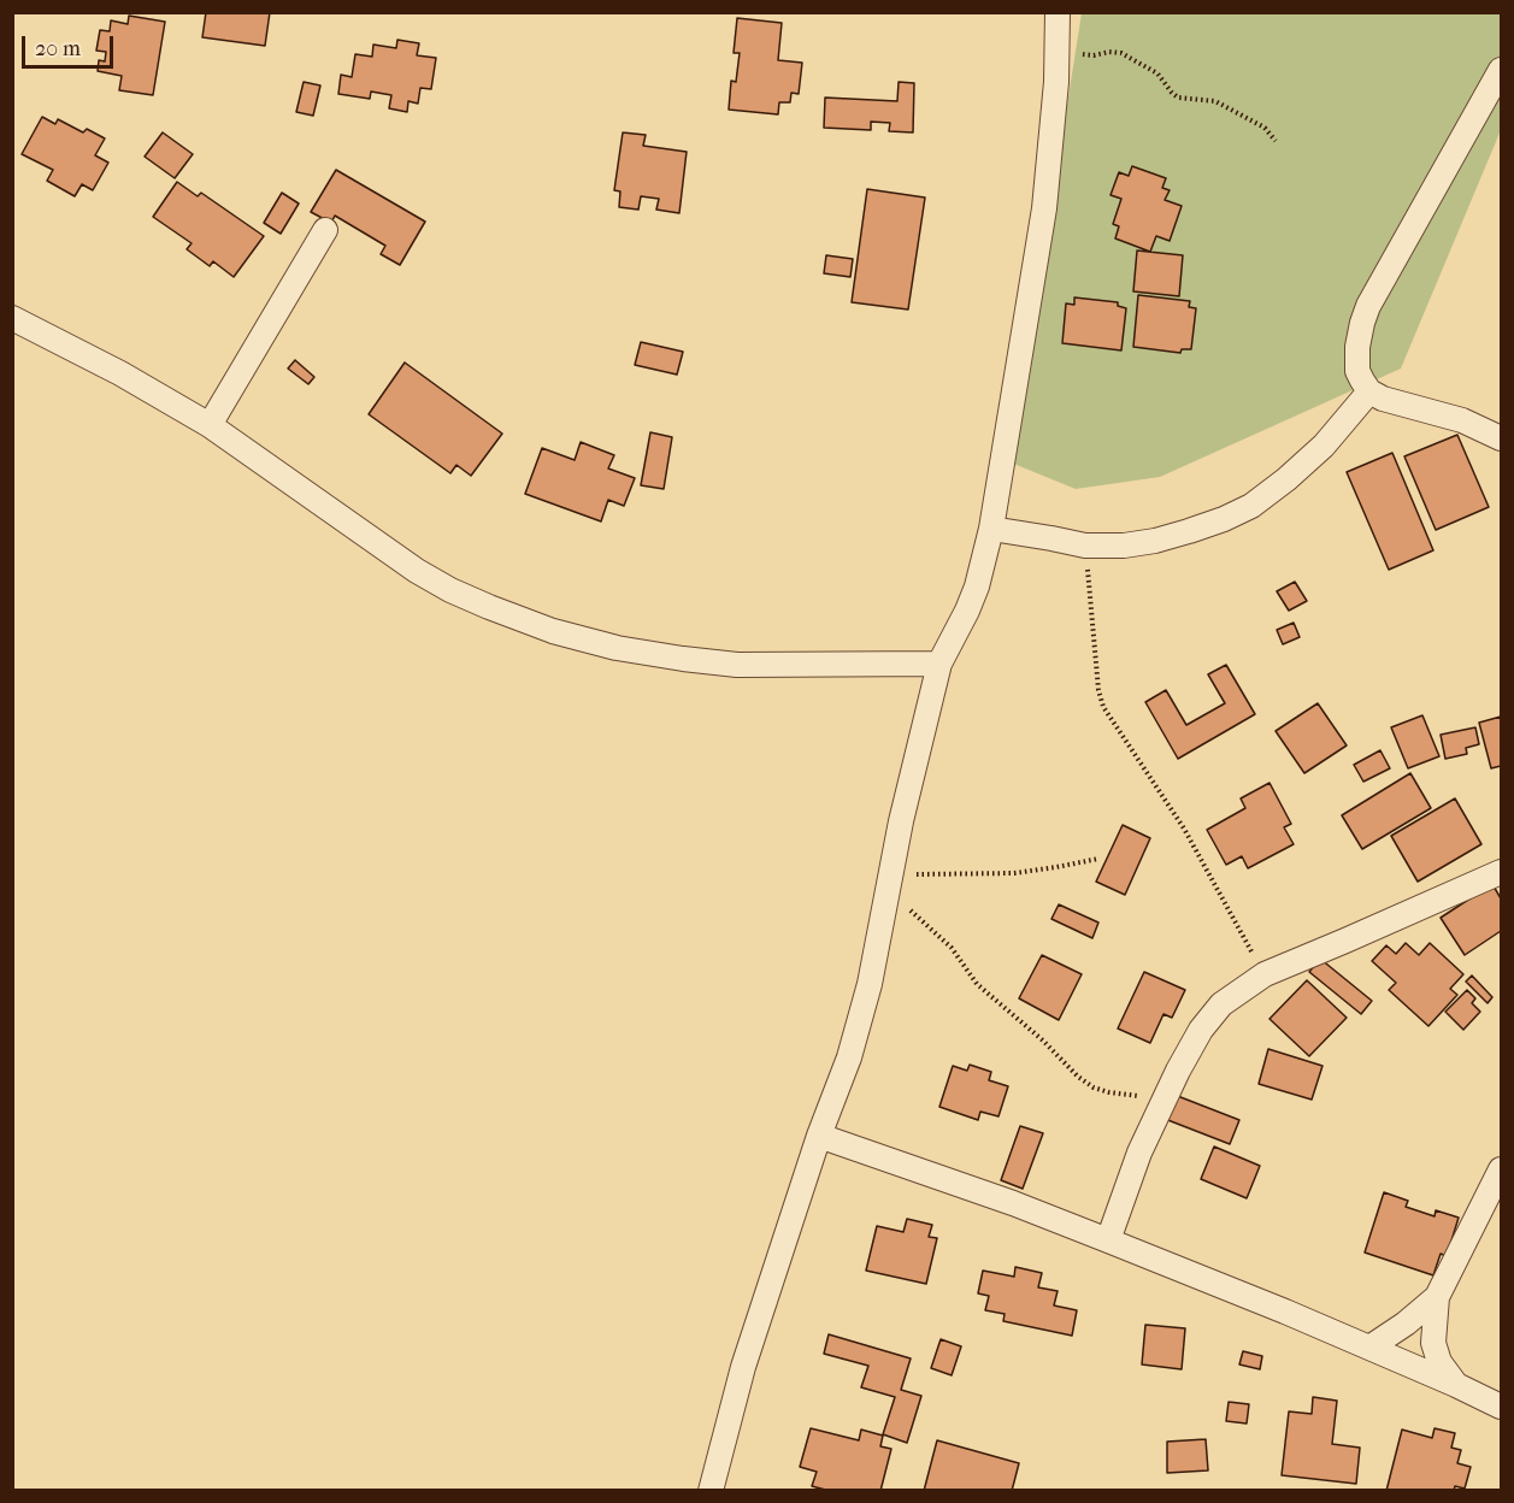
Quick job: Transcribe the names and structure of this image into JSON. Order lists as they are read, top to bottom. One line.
{"scale_bar":"20 m"}
